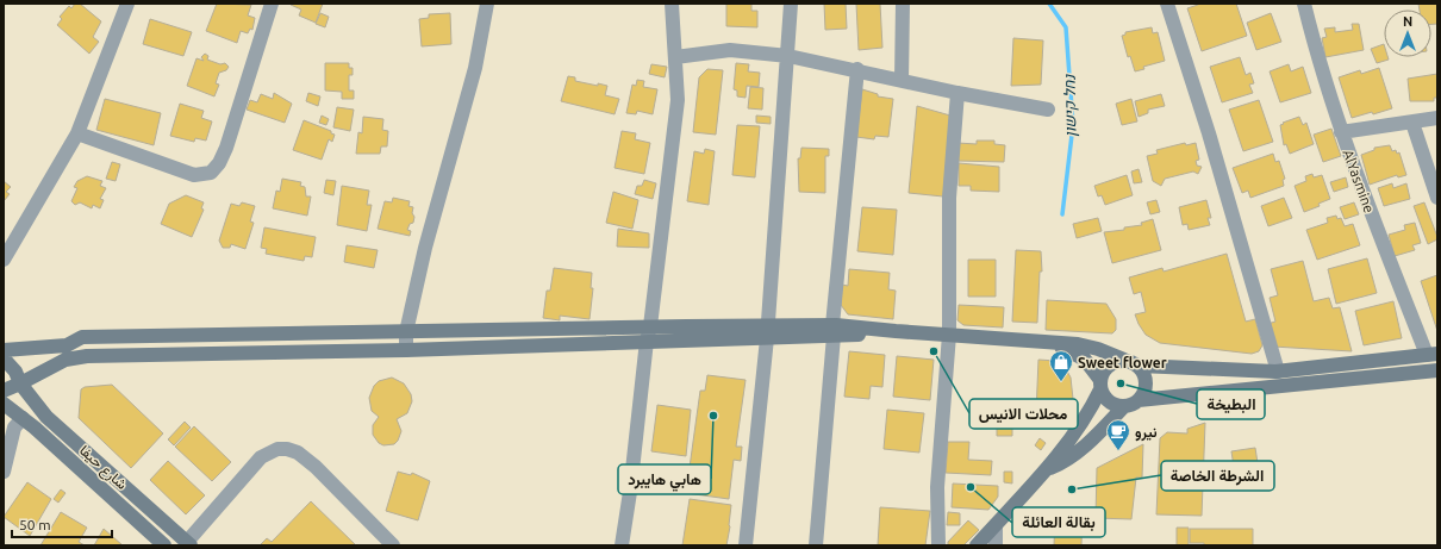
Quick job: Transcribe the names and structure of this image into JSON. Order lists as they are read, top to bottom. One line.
{"streets":{"street":["AlYasmine","شارع حيفا"]},"water":["נחל קישון"],"places":{"other":["محلات الانيس","البطيخة","هابي هايبرد","بقالة العائلة","الشرطة الخاصة"],"shop":["Sweet flower"],"cafe":["نيرو"]},"scale_bar":"50 m","north":"top"}
